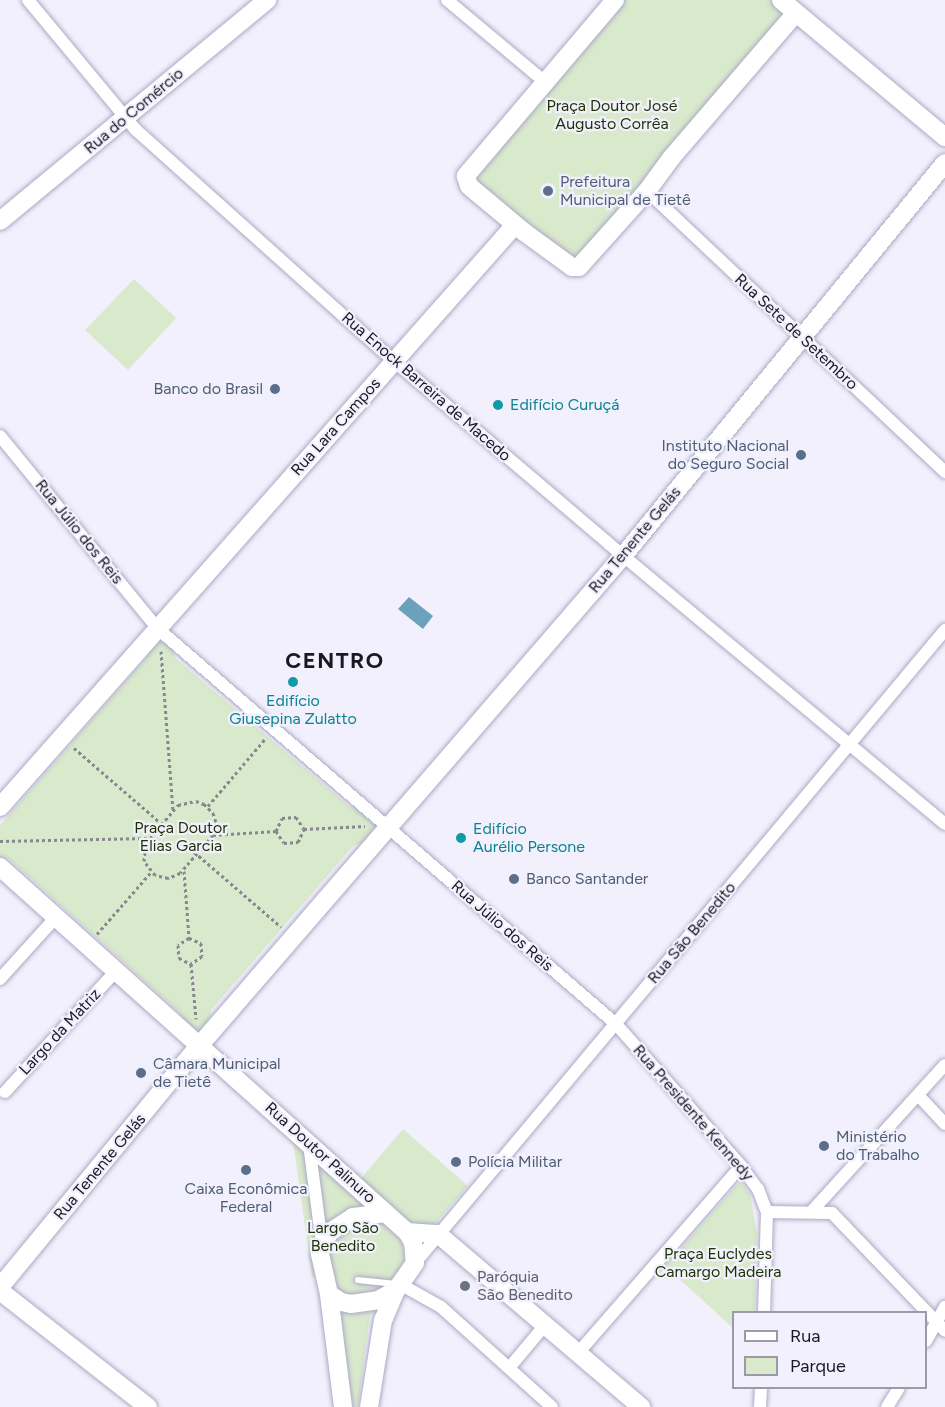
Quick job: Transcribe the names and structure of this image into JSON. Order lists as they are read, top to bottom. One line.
{"streets":{"street":["Rua do Comércio","Rua Sete de Setembro","Rua Enock Barreira de Macedo","Rua Lara Campos","Rua Júlio dos Reis","Rua Tenente Gelás","Rua São Benedito","Largo da Matriz","Rua Presidente Kennedy","Rua Doutor Palinuro"]},"crossings":[["Rua do Comércio","Rua Enock Barreira de Macedo"],["Rua Sete de Setembro","Rua Tenente Gelás"],["Rua Enock Barreira de Macedo","Rua Lara Campos"],["Rua Enock Barreira de Macedo","Rua Tenente Gelás"],["Rua Enock Barreira de Macedo","Rua São Benedito"],["Rua Lara Campos","Rua Júlio dos Reis"],["Rua Júlio dos Reis","Rua Tenente Gelás"],["Rua Júlio dos Reis","Rua São Benedito"],["Rua Júlio dos Reis","Rua Presidente Kennedy"],["Rua Tenente Gelás","Rua Doutor Palinuro"],["Rua São Benedito","Rua Presidente Kennedy"]],"districts":["CENTRO"],"parks":["Praça Doutor José Augusto Corrêa","Praça Doutor Elias Garcia","Largo São Benedito","Praça Euclydes Camargo Madeira"],"places":["Prefeitura Municipal de Tietê","Banco do Brasil","Edifício Curuçá","Instituto Nacional do Seguro Social","Edifício Giusepina Zulatto","Edifício Aurélio Persone","Banco Santander","Câmara Municipal de Tietê","Ministério do Trabalho","Polícia Militar","Caixa Econômica Federal","Paróquia São Benedito"],"legend":["Rua","Parque"]}
